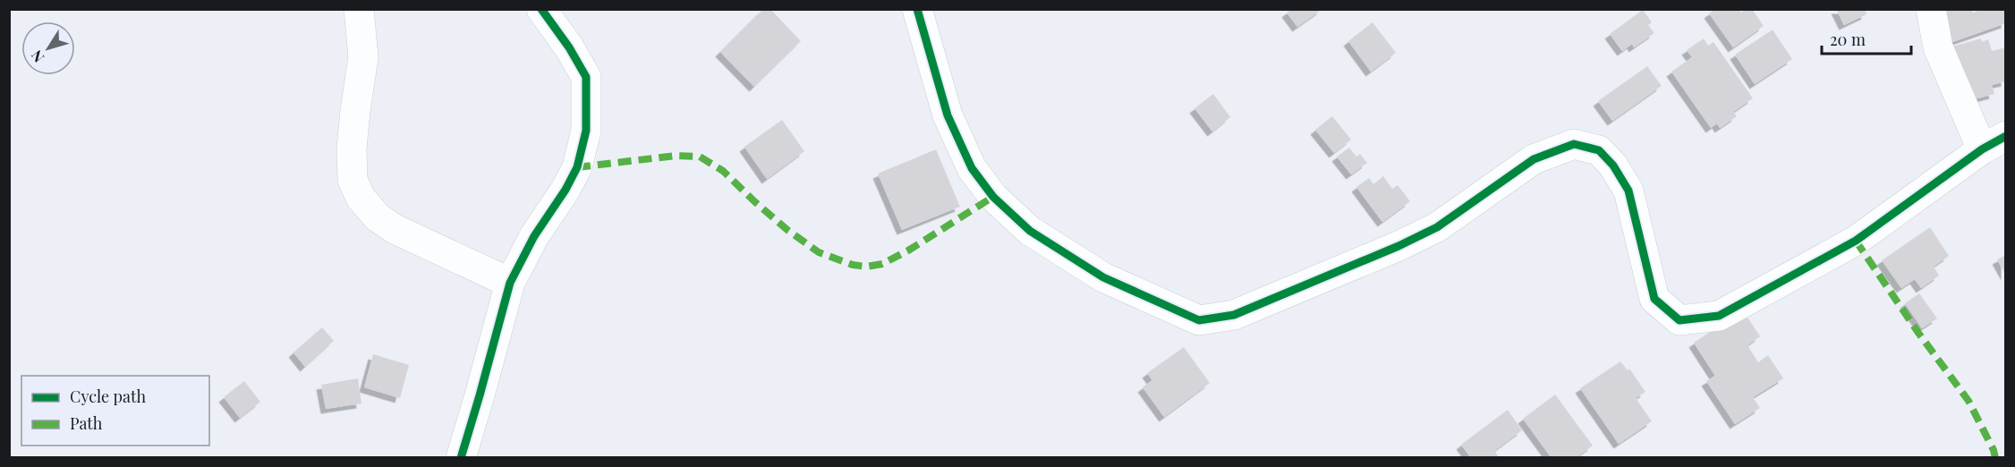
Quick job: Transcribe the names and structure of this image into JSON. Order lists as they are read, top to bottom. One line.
{"legend":["Cycle path","Path"],"scale_bar":"20 m","north":"bottom left"}
